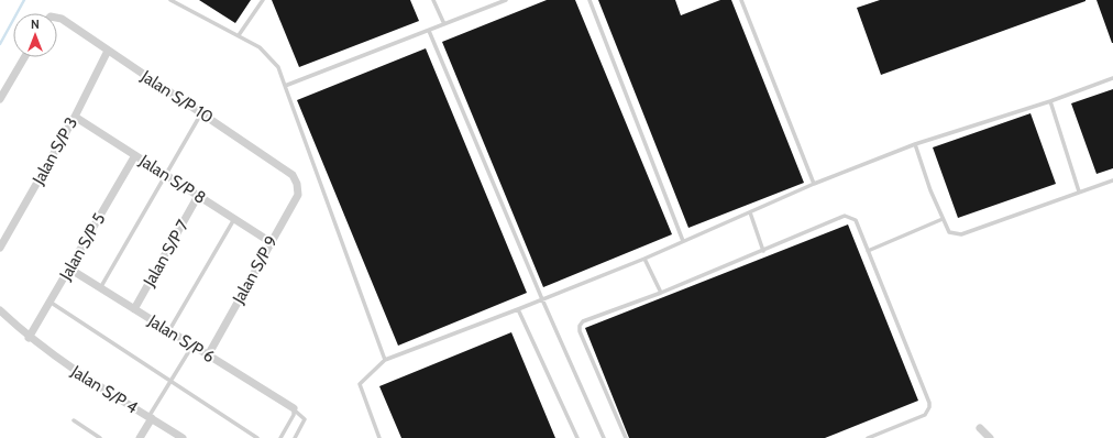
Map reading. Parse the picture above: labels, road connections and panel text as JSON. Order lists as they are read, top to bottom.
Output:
{
  "streets": {
    "street": [
      "Jalan S/P 10",
      "Jalan S/P 3",
      "Jalan S/P 8",
      "Jalan S/P 5",
      "Jalan S/P 7",
      "Jalan S/P 9",
      "Jalan S/P 6",
      "Jalan S/P 4"
    ]
  },
  "crossings": [
    ["Jalan S/P 10", "Jalan S/P 3"],
    ["Jalan S/P 10", "Jalan S/P 9"],
    ["Jalan S/P 3", "Jalan S/P 8"],
    ["Jalan S/P 8", "Jalan S/P 5"],
    ["Jalan S/P 8", "Jalan S/P 7"],
    ["Jalan S/P 8", "Jalan S/P 9"],
    ["Jalan S/P 5", "Jalan S/P 6"],
    ["Jalan S/P 5", "Jalan S/P 4"],
    ["Jalan S/P 7", "Jalan S/P 6"],
    ["Jalan S/P 9", "Jalan S/P 6"]
  ],
  "north": "top"
}
